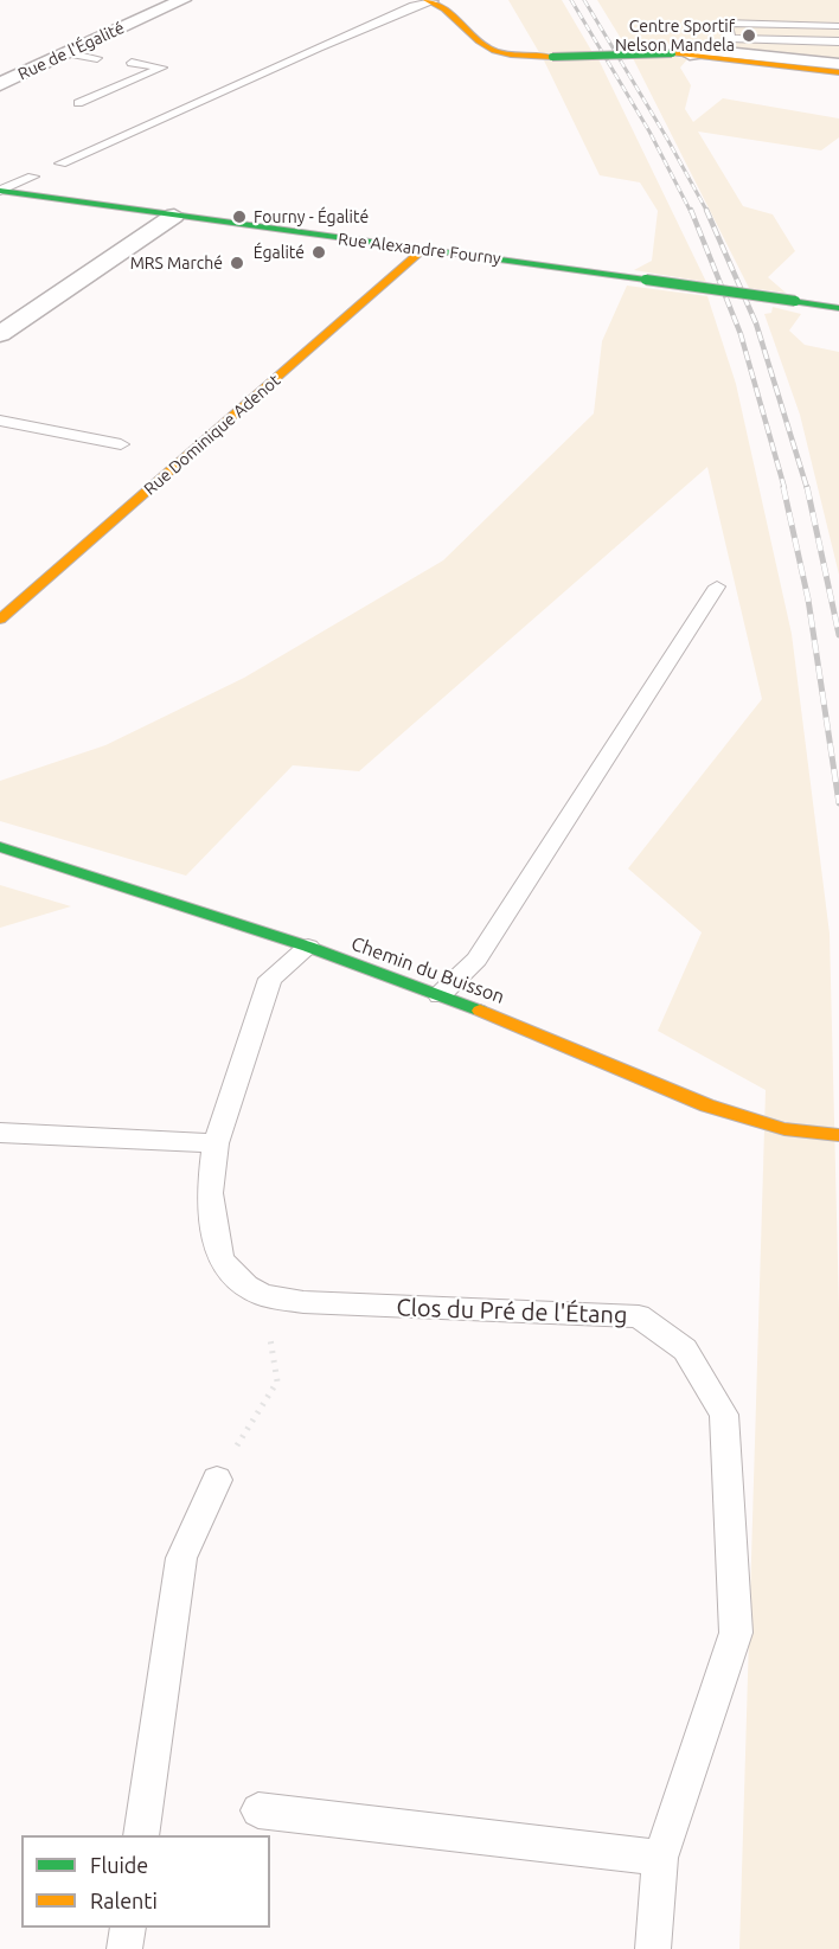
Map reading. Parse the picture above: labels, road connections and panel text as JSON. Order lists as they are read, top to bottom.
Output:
{
  "streets": {
    "street": [
      "Rue de l'Égalité",
      "Rue Alexandre Fourny",
      "Rue Dominique Adenot",
      "Chemin du Buisson"
    ],
    "lane": ["Clos du Pré de l'Étang"]
  },
  "crossings": [
    ["Rue Alexandre Fourny", "Rue Dominique Adenot"],
    ["Chemin du Buisson", "Clos du Pré de l'Étang"]
  ],
  "places": [
    "Centre Sportif Nelson Mandela",
    "Fourny - Égalité",
    "Égalité",
    "MRS Marché"
  ],
  "legend": ["Fluide", "Ralenti"]
}
